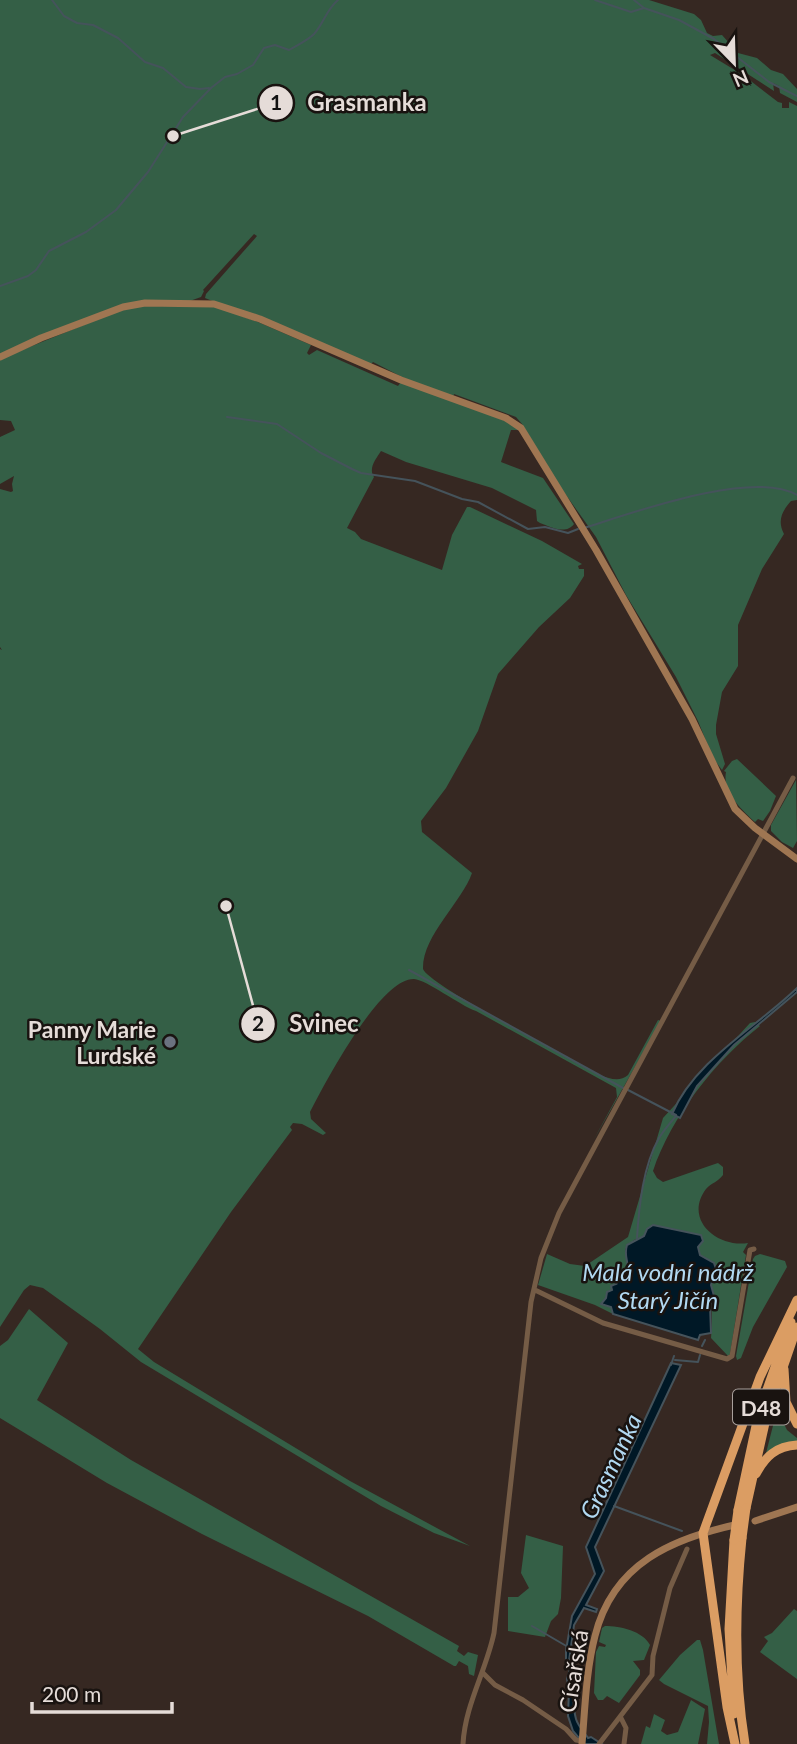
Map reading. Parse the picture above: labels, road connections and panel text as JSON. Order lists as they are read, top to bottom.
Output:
{
  "streets": {
    "highway": ["D48"],
    "street": ["Císařská"]
  },
  "water": ["Malá vodní nádrž Starý Jičín", "Grasmanka"],
  "places": ["Grasmanka", "Svinec", "Panny Marie Lurdské"],
  "scale_bar": "200 m",
  "north": "bottom right"
}
